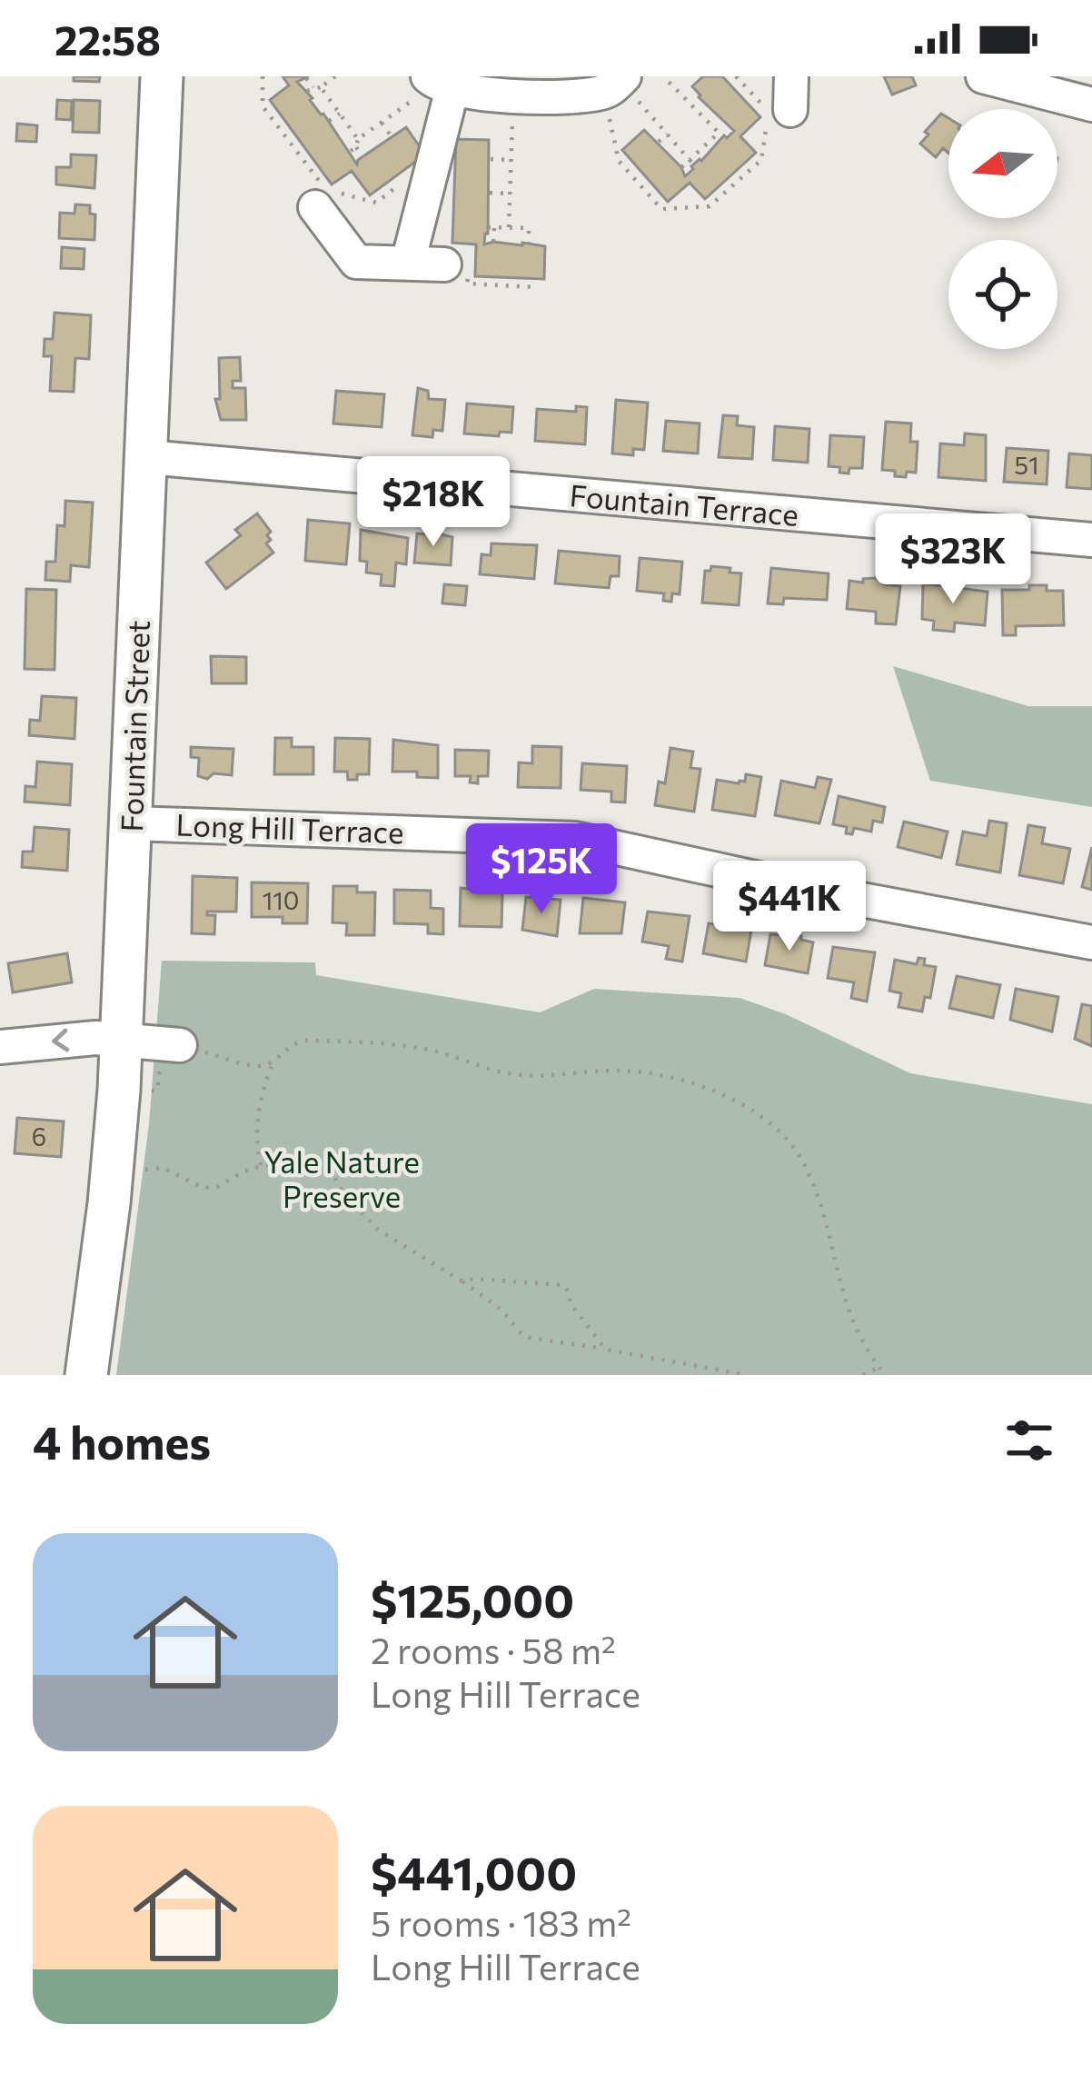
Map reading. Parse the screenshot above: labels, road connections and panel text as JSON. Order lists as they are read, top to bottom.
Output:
{
  "streets": {
    "main road": ["Fountain Street"],
    "street": ["Fountain Terrace", "Long Hill Terrace"]
  },
  "crossings": [
    ["Fountain Terrace", "Fountain Street"],
    ["Fountain Street", "Long Hill Terrace"]
  ],
  "parks": ["Yale Nature Preserve"],
  "house_numbers": ["51", "110", "6"],
  "north": "left",
  "page": {
    "status": "22:58",
    "price": [
      "$218K",
      "$323K",
      "$125K",
      "$441K"
    ],
    "heading": "4 homes",
    "list": [
      {
        "name": "$125,000",
        "note": "2 rooms · 58 m² · Long Hill Terrace"
      },
      {
        "name": "$441,000",
        "note": "5 rooms · 183 m² · Long Hill Terrace"
      }
    ]
  }
}
